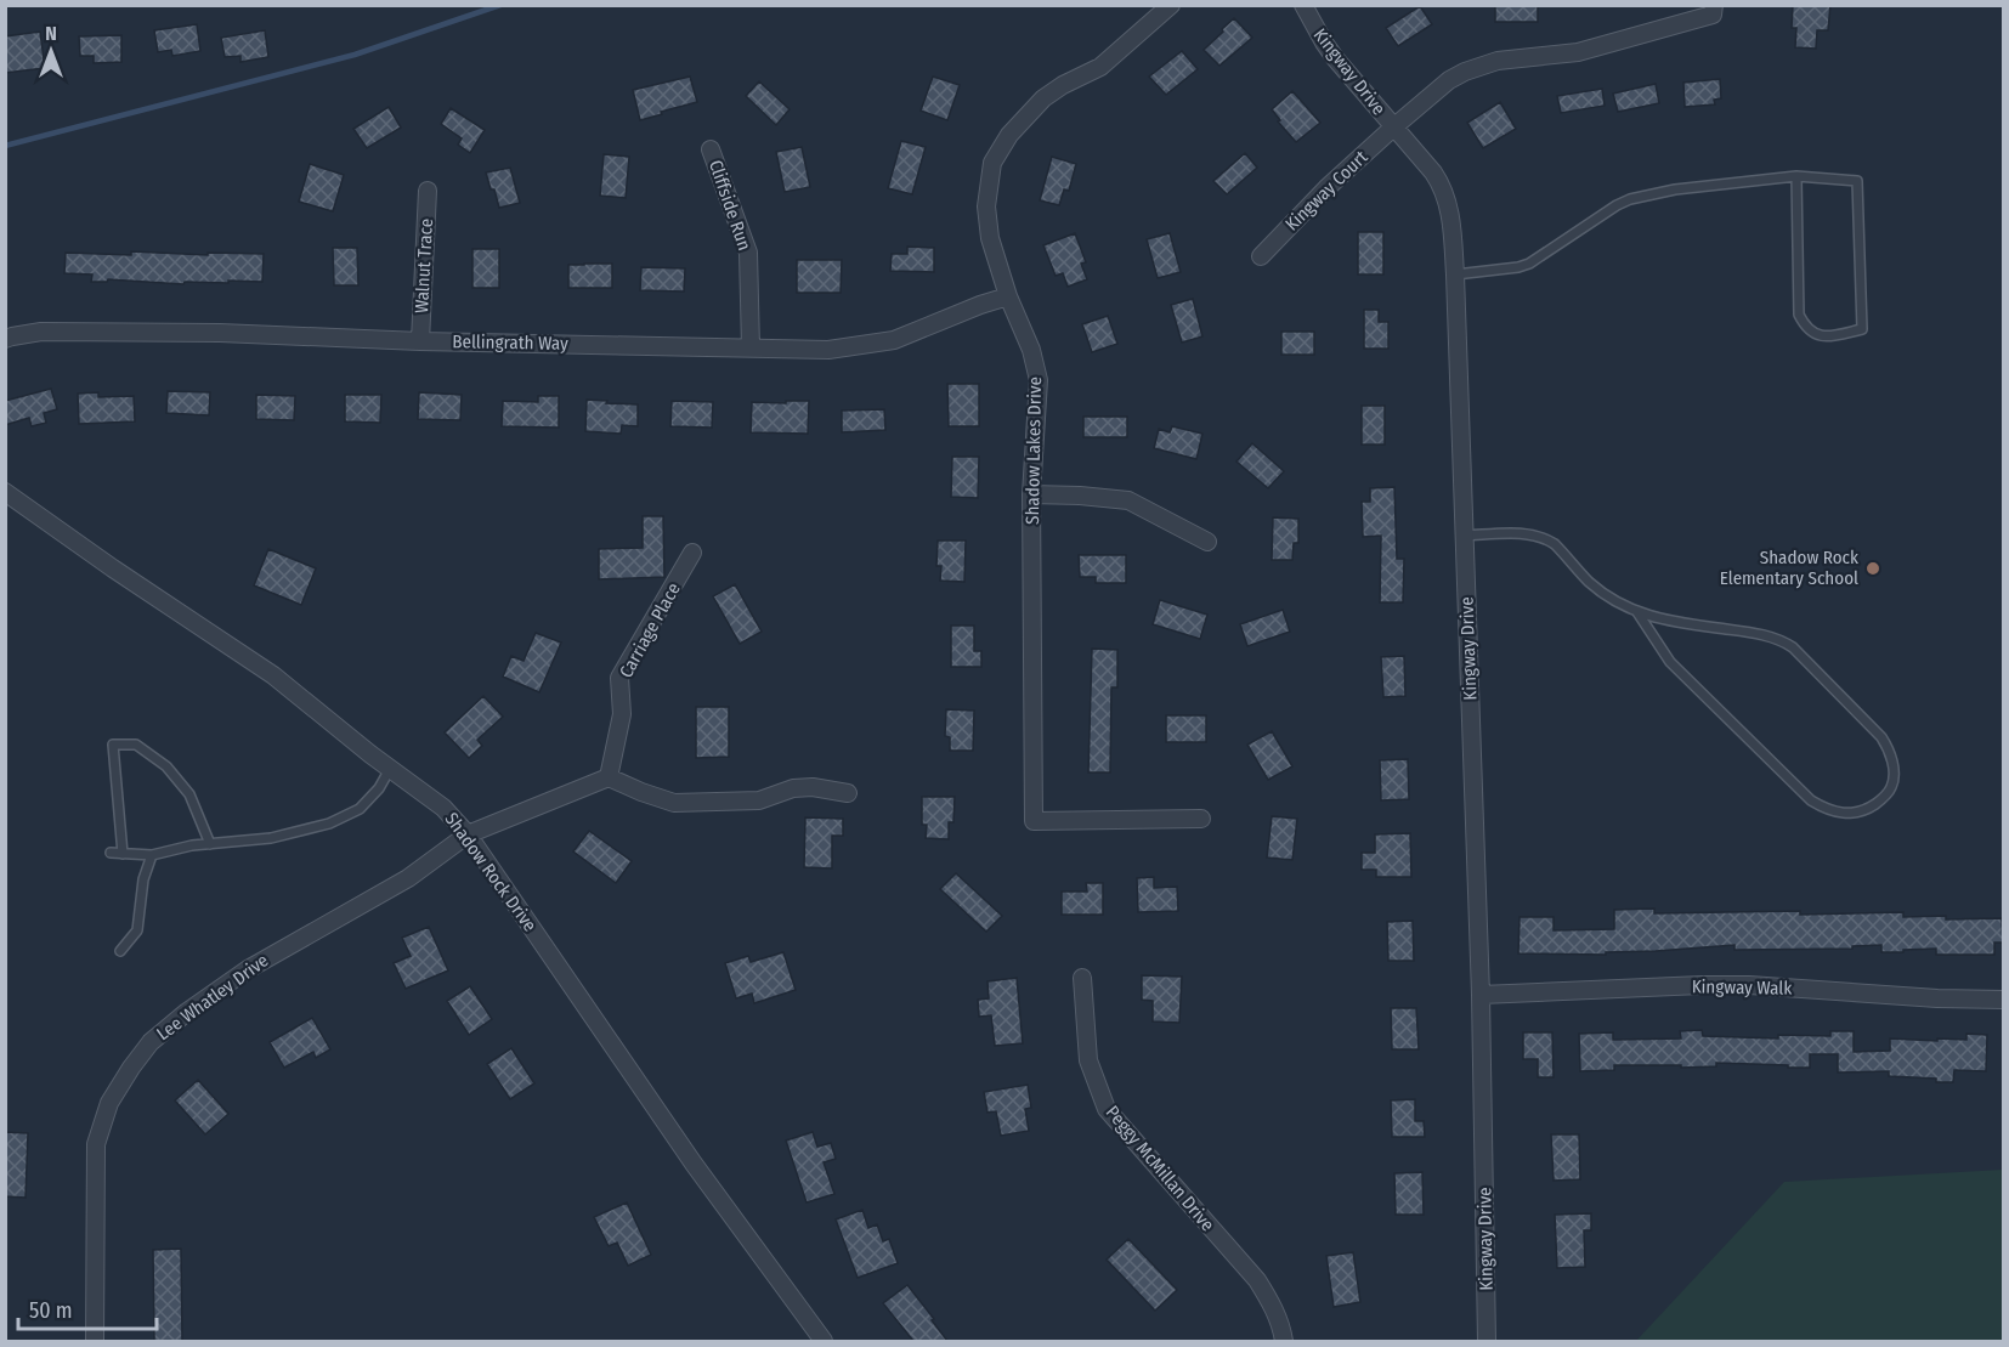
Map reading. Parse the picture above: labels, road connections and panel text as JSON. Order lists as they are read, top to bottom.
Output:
{
  "streets": {
    "street": [
      "Kingway Drive",
      "Kingway Court",
      "Cliffside Run",
      "Walnut Trace",
      "Bellingrath Way",
      "Shadow Lakes Drive",
      "Carriage Place",
      "Shadow Rock Drive",
      "Kingway Walk",
      "Lee Whatley Drive",
      "Peggy McMillan Drive"
    ]
  },
  "crossings": [
    ["Kingway Drive", "Kingway Court"],
    ["Kingway Drive", "Kingway Walk"],
    ["Cliffside Run", "Bellingrath Way"],
    ["Walnut Trace", "Bellingrath Way"],
    ["Bellingrath Way", "Shadow Lakes Drive"],
    ["Shadow Rock Drive", "Lee Whatley Drive"]
  ],
  "places": ["Shadow Rock Elementary School"],
  "scale_bar": "50 m",
  "north": "top"
}
